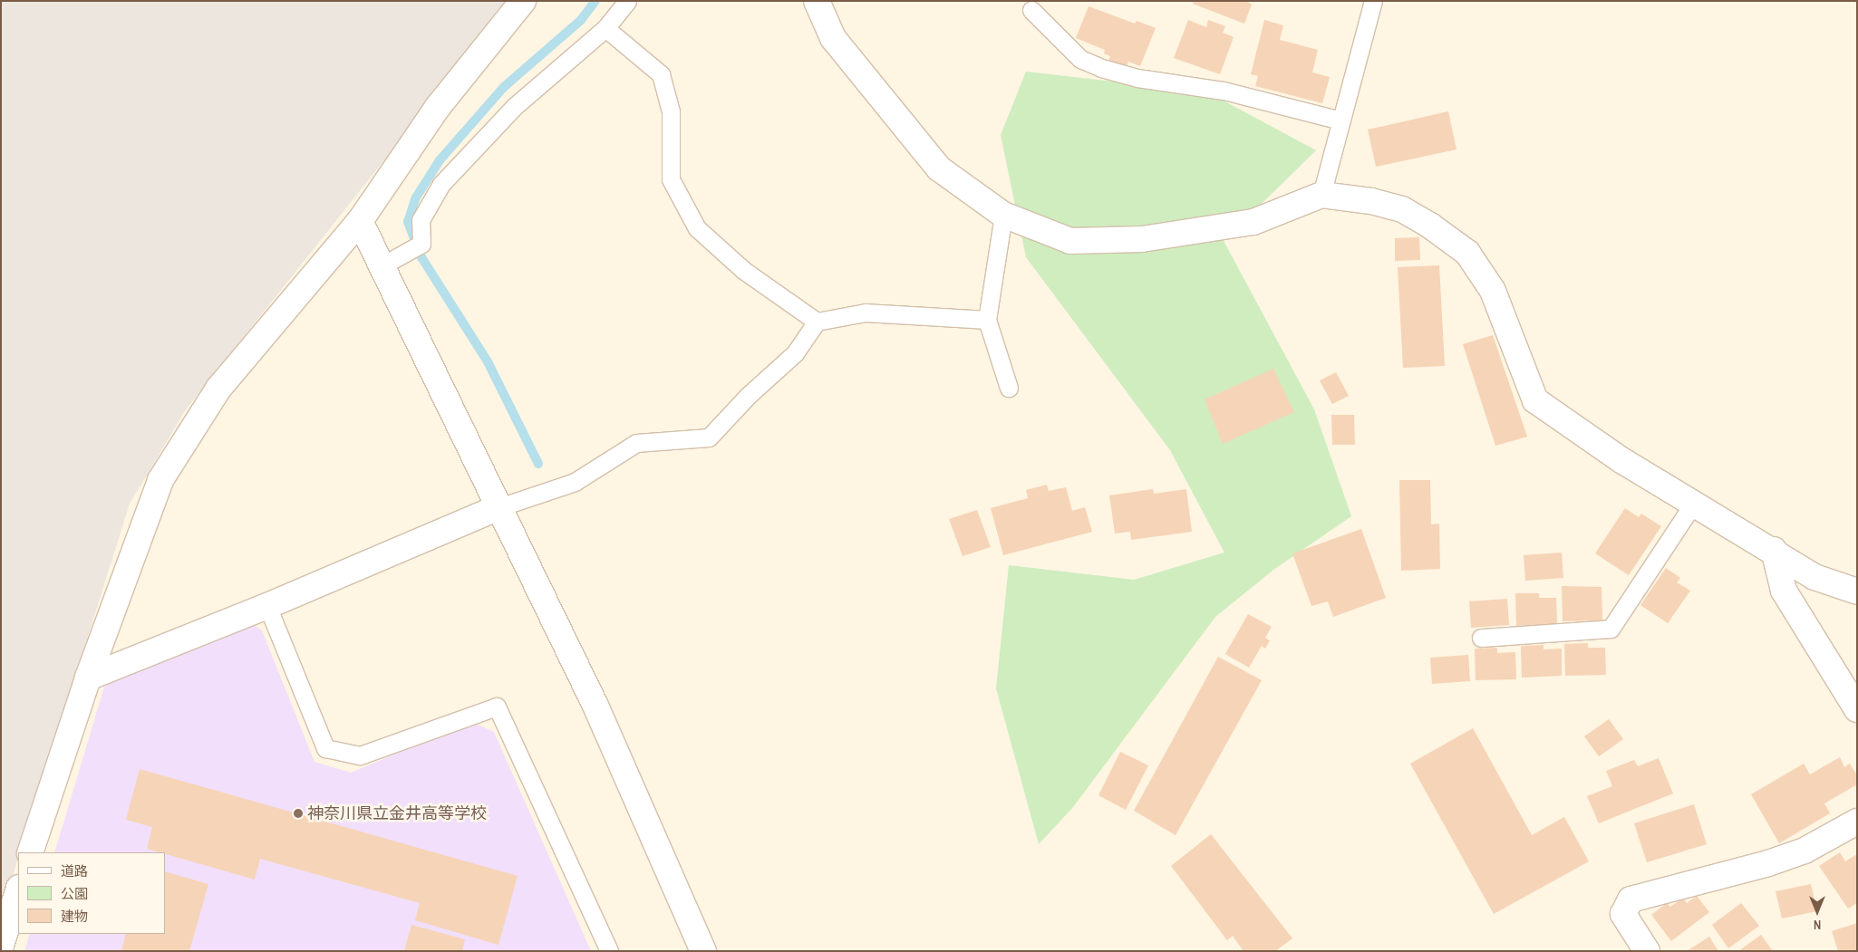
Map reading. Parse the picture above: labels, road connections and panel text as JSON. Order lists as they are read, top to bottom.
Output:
{
  "places": ["神奈川県立金井高等学校"],
  "legend": ["道路", "公園", "建物"],
  "north": "bottom"
}
